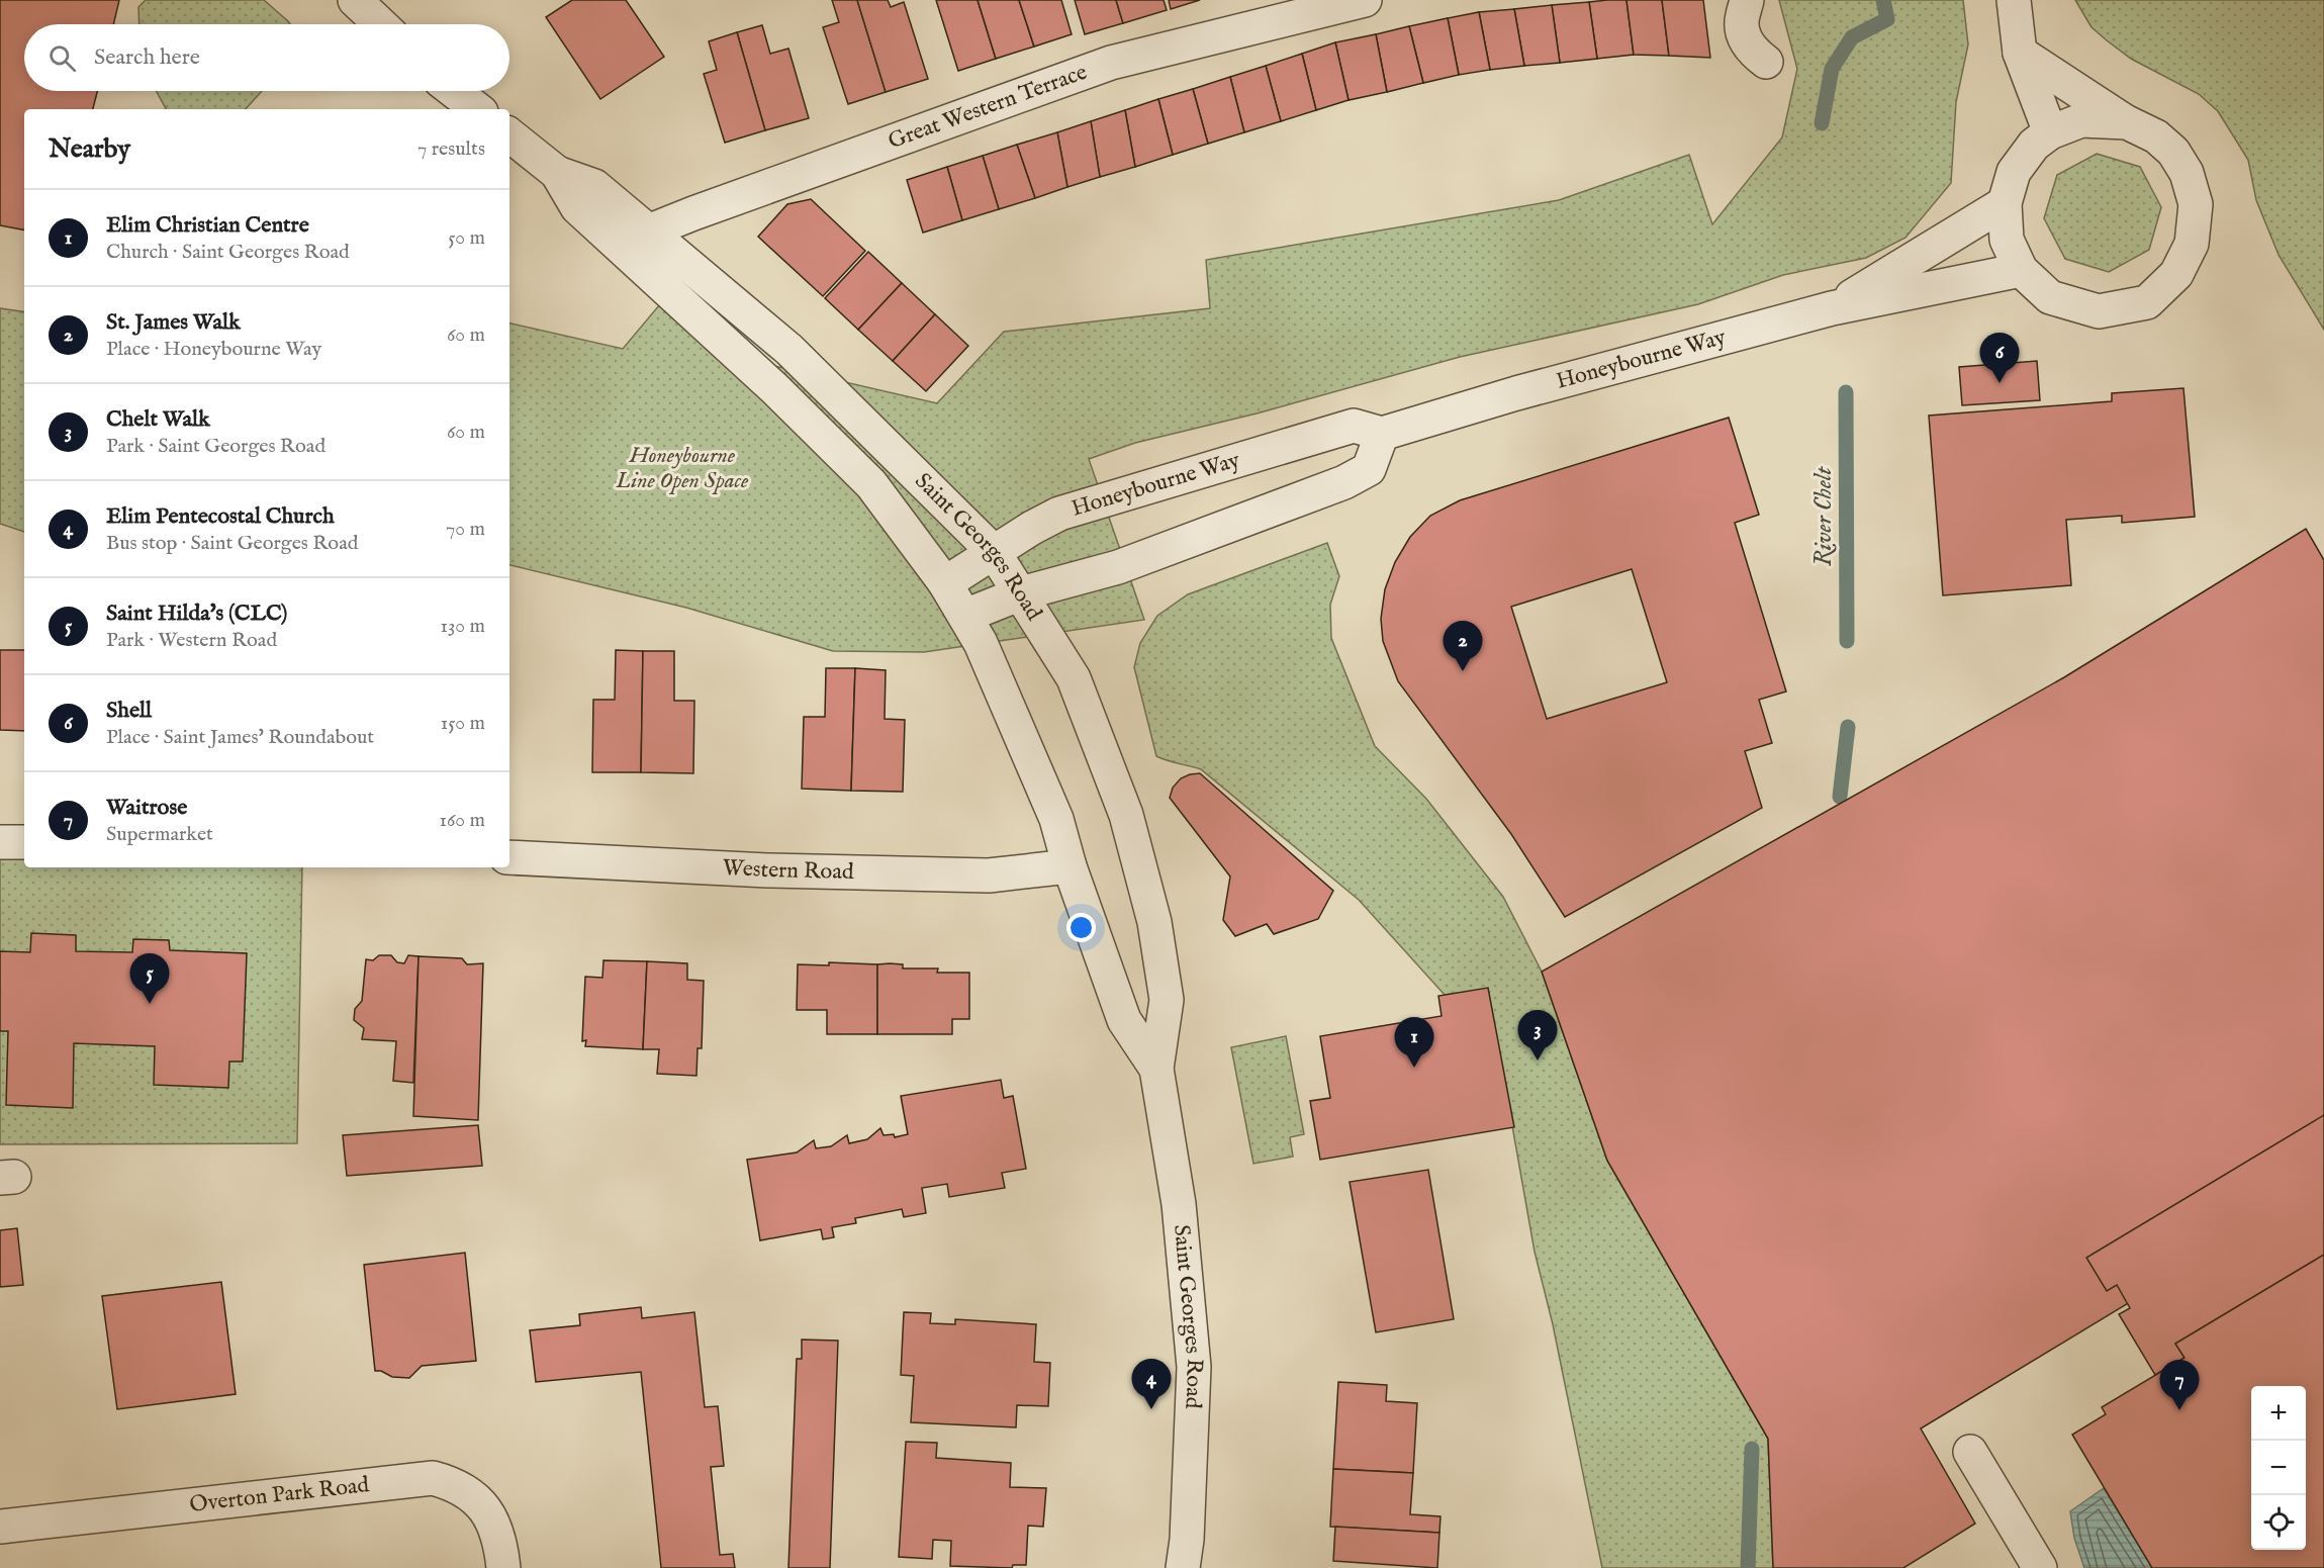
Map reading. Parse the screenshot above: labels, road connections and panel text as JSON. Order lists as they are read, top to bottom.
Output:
{
  "streets": {
    "street": [
      "Great Western Terrace",
      "Honeybourne Way",
      "Saint Georges Road",
      "Western Road",
      "Overton Park Road"
    ]
  },
  "crossings": [
    ["Great Western Terrace", "Saint Georges Road"],
    ["Honeybourne Way", "Saint Georges Road"],
    ["Saint Georges Road", "Western Road"]
  ],
  "water": ["River Chelt"],
  "parks": ["Honeybourne Line Open Space"],
  "page": {
    "search": "Search here",
    "heading": ["Nearby", "7 results"],
    "list": [
      {
        "mark": "1",
        "name": "Elim Christian Centre",
        "note": "Church · Saint Georges Road",
        "value": "50 m"
      },
      {
        "mark": "2",
        "name": "St. James Walk",
        "note": "Place · Honeybourne Way",
        "value": "60 m"
      },
      {
        "mark": "3",
        "name": "Chelt Walk",
        "note": "Park · Saint Georges Road",
        "value": "60 m"
      },
      {
        "mark": "4",
        "name": "Elim Pentecostal Church",
        "note": "Bus stop · Saint Georges Road",
        "value": "70 m"
      },
      {
        "mark": "5",
        "name": "Saint Hilda's (CLC)",
        "note": "Park · Western Road",
        "value": "130 m"
      },
      {
        "mark": "6",
        "name": "Shell",
        "note": "Place · Saint James' Roundabout",
        "value": "150 m"
      },
      {
        "mark": "7",
        "name": "Waitrose",
        "note": "Supermarket",
        "value": "160 m"
      }
    ],
    "pins": [
      "6",
      "2",
      "5",
      "3",
      "1",
      "4",
      "7"
    ],
    "map_buttons": ["+", "−"]
  }
}
